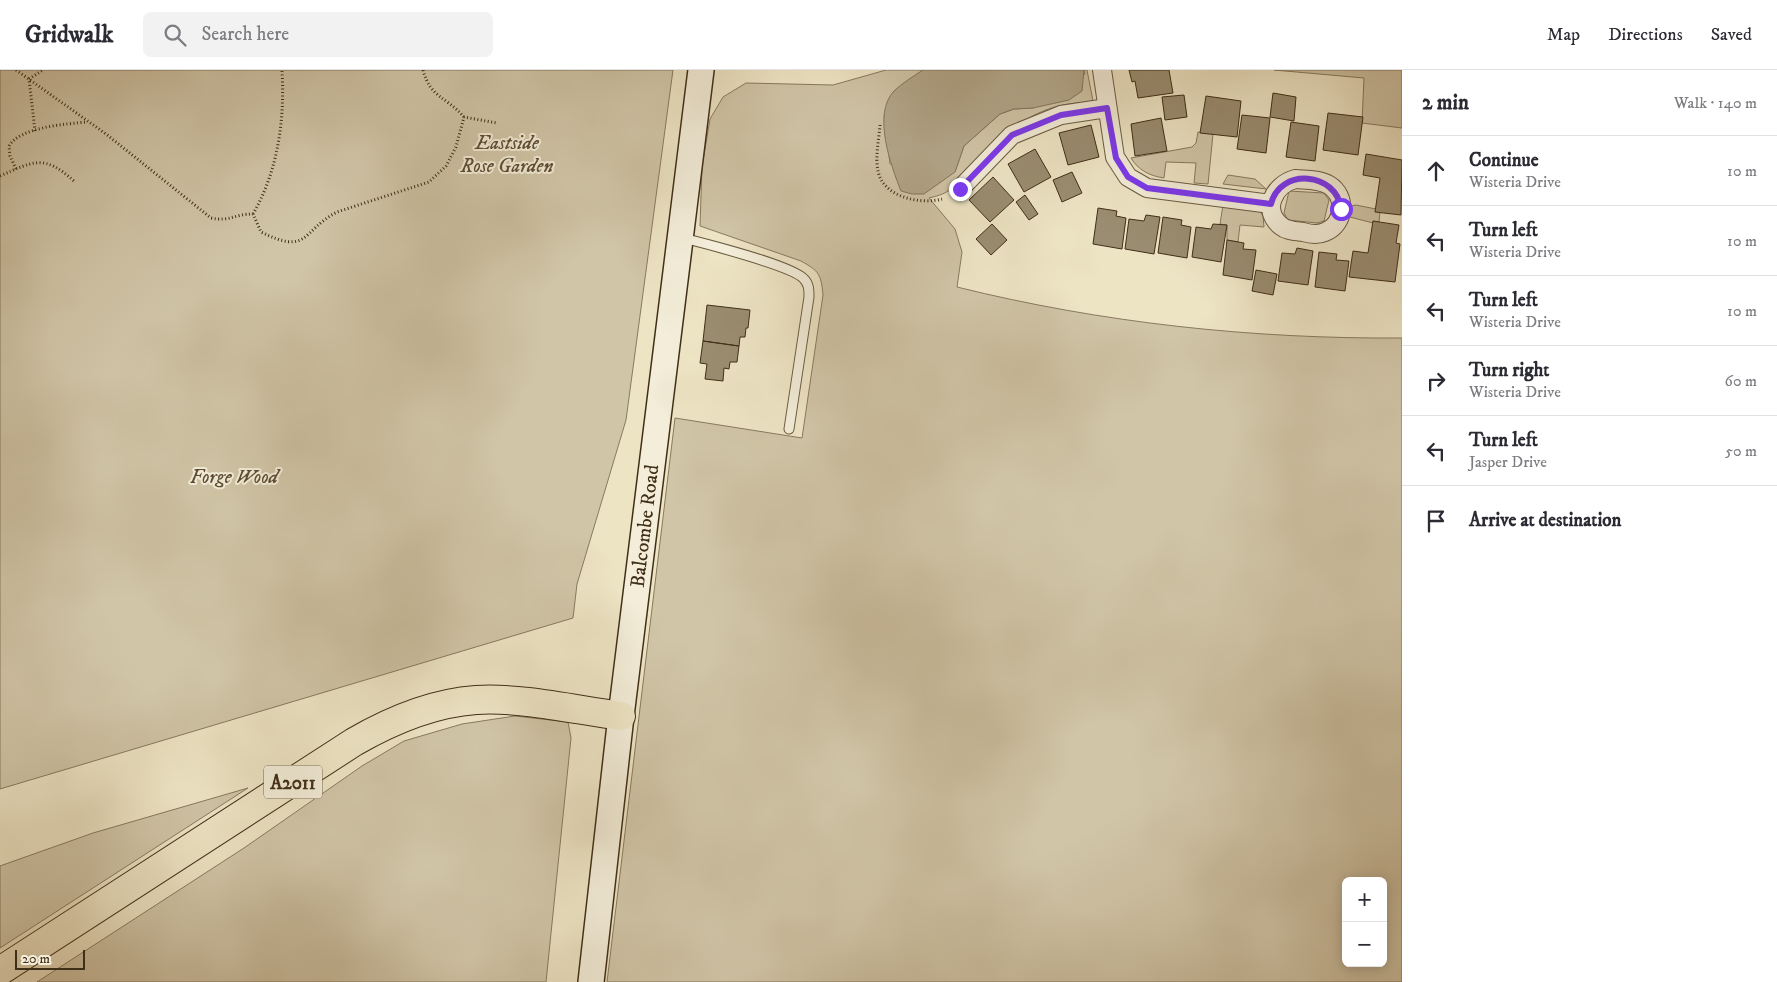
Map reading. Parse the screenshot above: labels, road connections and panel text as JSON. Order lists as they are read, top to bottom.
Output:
{
  "streets": {
    "main road": ["Balcombe Road", "A2011"]
  },
  "crossings": [
    ["Balcombe Road", "A2011"]
  ],
  "parks": ["Eastside Rose Garden", "Forge Wood"],
  "scale_bar": "20 m",
  "page": {
    "header": "Gridwalk",
    "search": "Search here",
    "nav": ["Map", "Directions", "Saved"],
    "heading": ["2 min", "Walk · 140 m"],
    "list": [
      ["Continue", "Wisteria Drive", "10 m"],
      ["Turn left", "Wisteria Drive", "10 m"],
      ["Turn left", "Wisteria Drive", "10 m"],
      ["Turn right", "Wisteria Drive", "60 m"],
      ["Turn left", "Jasper Drive", "50 m"],
      "Arrive at destination"
    ],
    "map_buttons": ["+", "−"],
    "scale": "20 m"
  }
}
